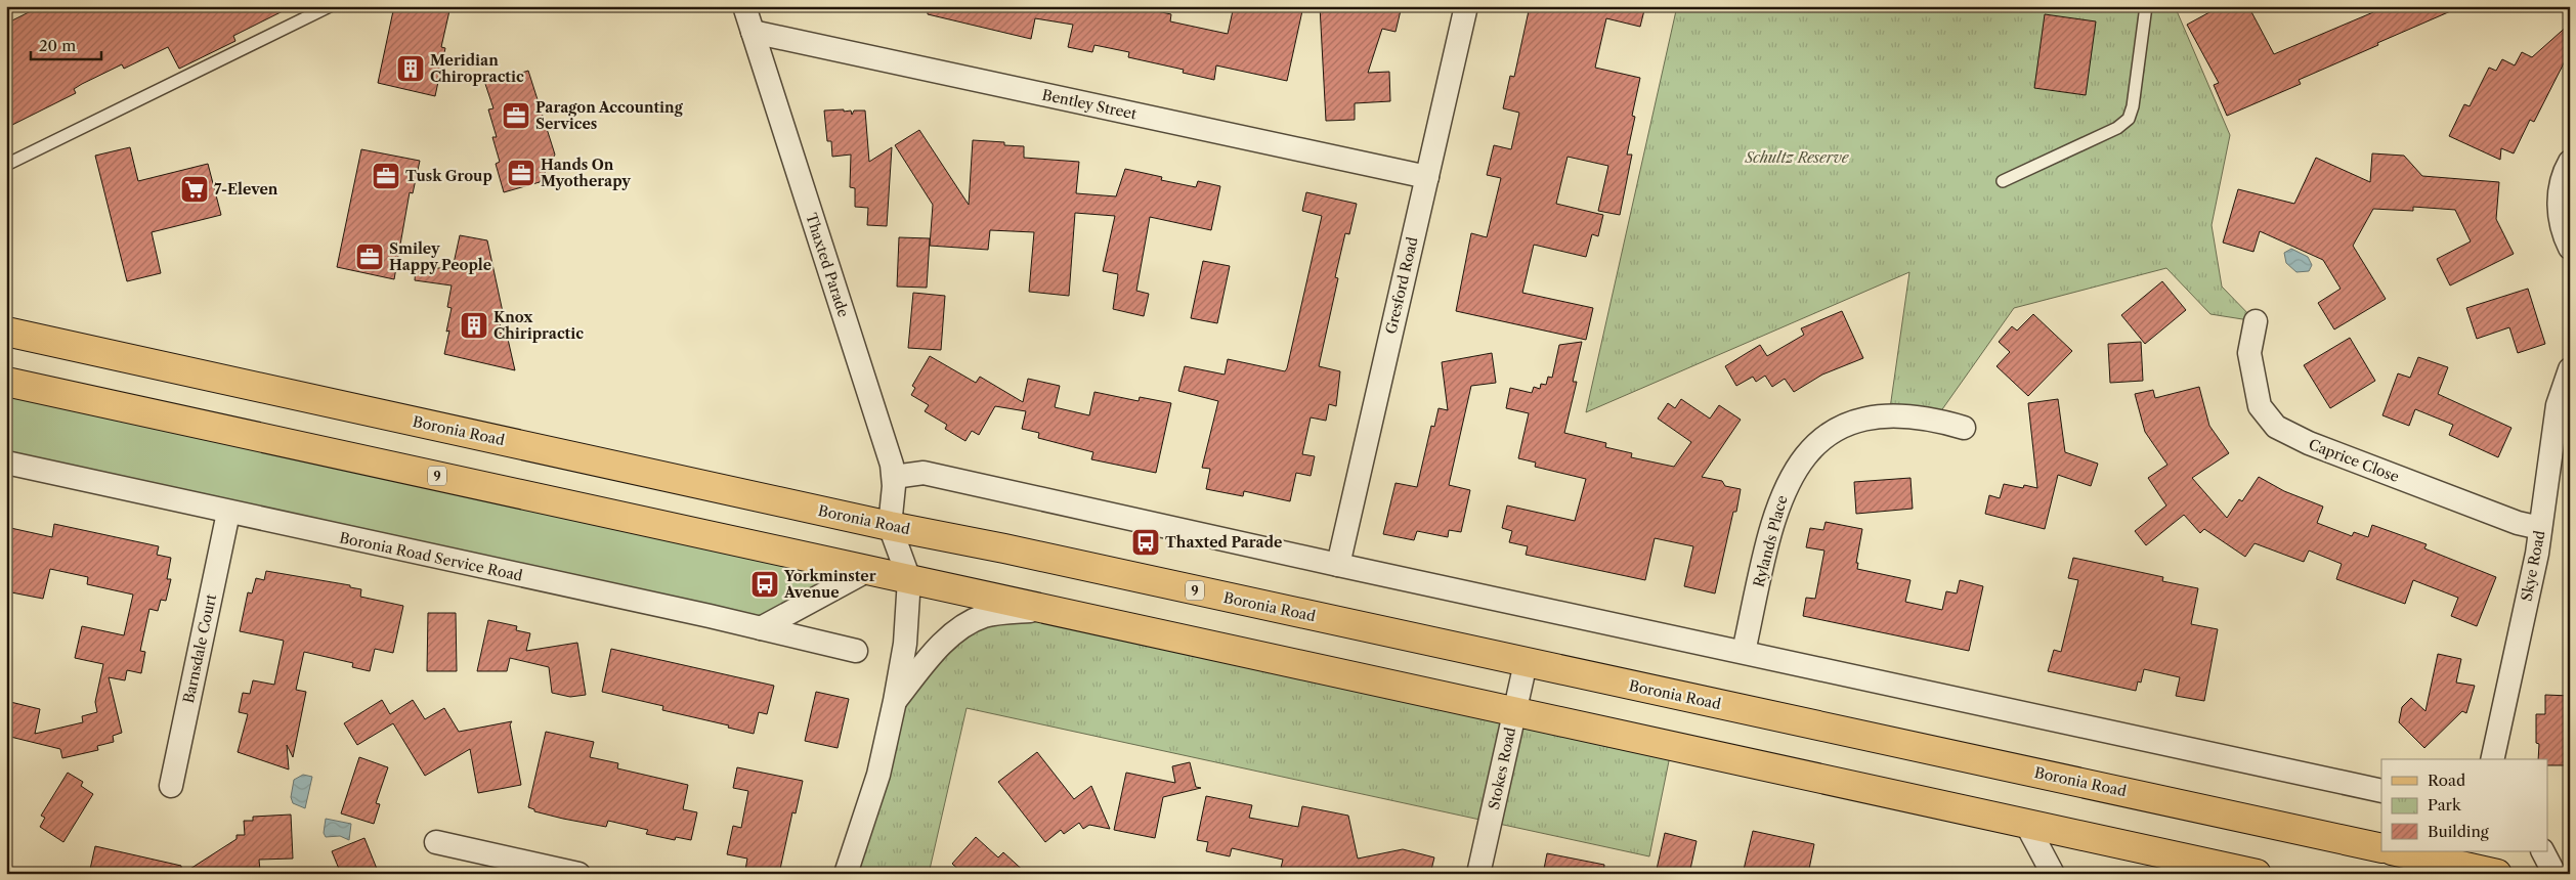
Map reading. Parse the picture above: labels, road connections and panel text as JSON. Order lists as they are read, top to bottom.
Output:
{
  "streets": {
    "main road": ["Boronia Road", "9"],
    "street": [
      "Bentley Street",
      "Thaxted Parade",
      "Gresford Road",
      "Caprice Close",
      "Rylands Place",
      "Boronia Road Service Road",
      "Skye Road",
      "Barnsdale Court",
      "Stokes Road"
    ]
  },
  "crossings": [
    ["Bentley Street", "Thaxted Parade"],
    ["Bentley Street", "Gresford Road"],
    ["Thaxted Parade", "Boronia Road"],
    ["Boronia Road", "Stokes Road"],
    ["Caprice Close", "Skye Road"],
    ["9", "Stokes Road"],
    ["Boronia Road Service Road", "Barnsdale Court"]
  ],
  "parks": ["Schultz Reserve"],
  "places": {
    "building": ["Meridian Chiropractic", "Knox Chiripractic"],
    "office": [
      "Paragon Accounting Services",
      "Hands On Myotherapy",
      "Tusk Group",
      "Smiley Happy People"
    ],
    "supermarket": ["7-Eleven"],
    "bus stop": ["Thaxted Parade", "Yorkminster Avenue"]
  },
  "legend": ["Road", "Park", "Building"],
  "scale_bar": "20 m"
}
